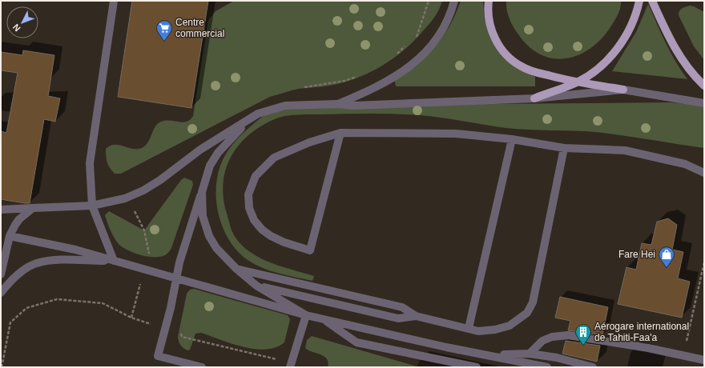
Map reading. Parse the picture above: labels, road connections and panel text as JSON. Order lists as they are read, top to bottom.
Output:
{
  "places": {
    "supermarket": ["Centre commercial"],
    "shop": ["Fare Hei"],
    "building": ["Aérogare international de Tahiti-Faa'a"]
  },
  "north": "bottom left"
}
